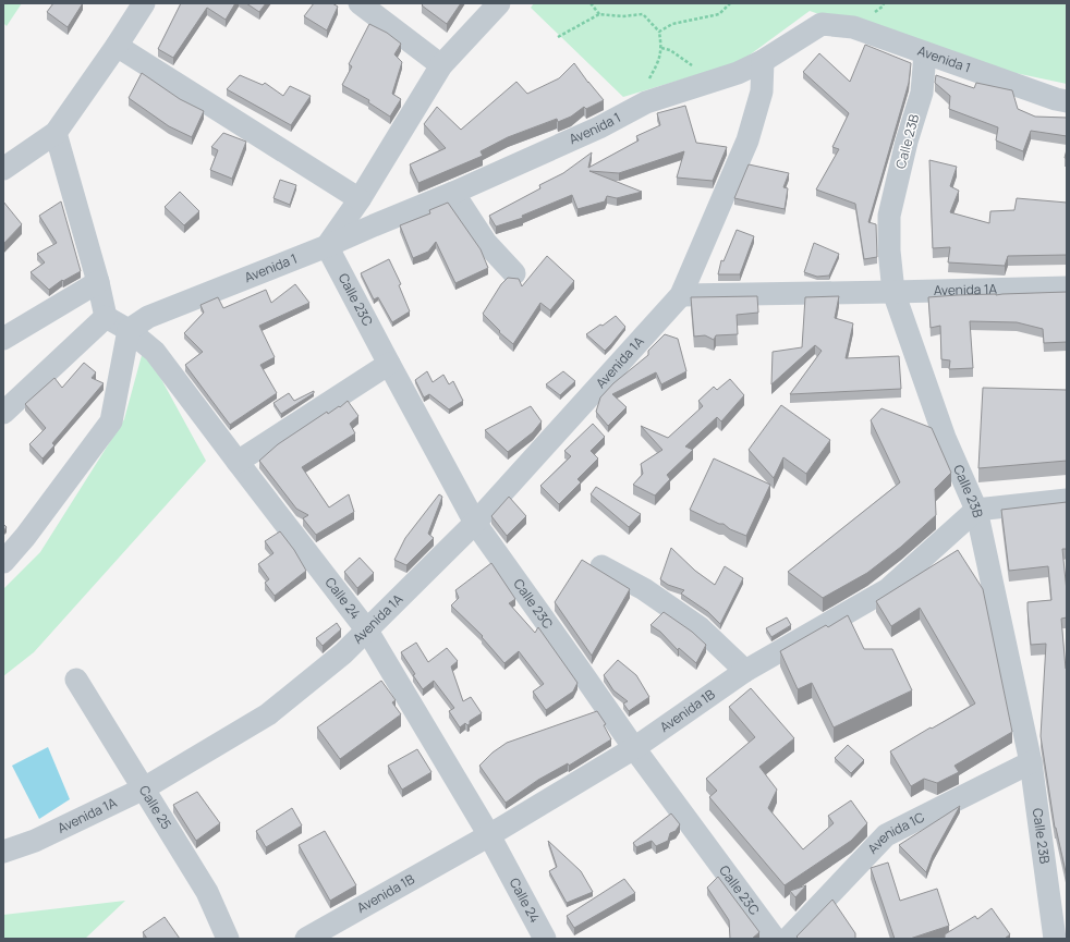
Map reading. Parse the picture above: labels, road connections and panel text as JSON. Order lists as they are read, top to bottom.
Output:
{
  "streets": {
    "street": [
      "Avenida 1",
      "Calle 23B",
      "Avenida 1A",
      "Calle 23C",
      "Calle 24",
      "Avenida 1B",
      "Calle 25",
      "Avenida 1C"
    ]
  },
  "crossings": [
    ["Avenida 1", "Calle 23B"],
    ["Avenida 1", "Avenida 1A"],
    ["Avenida 1", "Calle 23C"],
    ["Avenida 1", "Calle 24"],
    ["Calle 23B", "Avenida 1A"],
    ["Calle 23B", "Avenida 1B"],
    ["Calle 23B", "Avenida 1C"],
    ["Avenida 1A", "Calle 23C"],
    ["Avenida 1A", "Calle 24"],
    ["Avenida 1A", "Calle 25"],
    ["Calle 23C", "Avenida 1B"],
    ["Calle 24", "Avenida 1B"]
  ]
}
